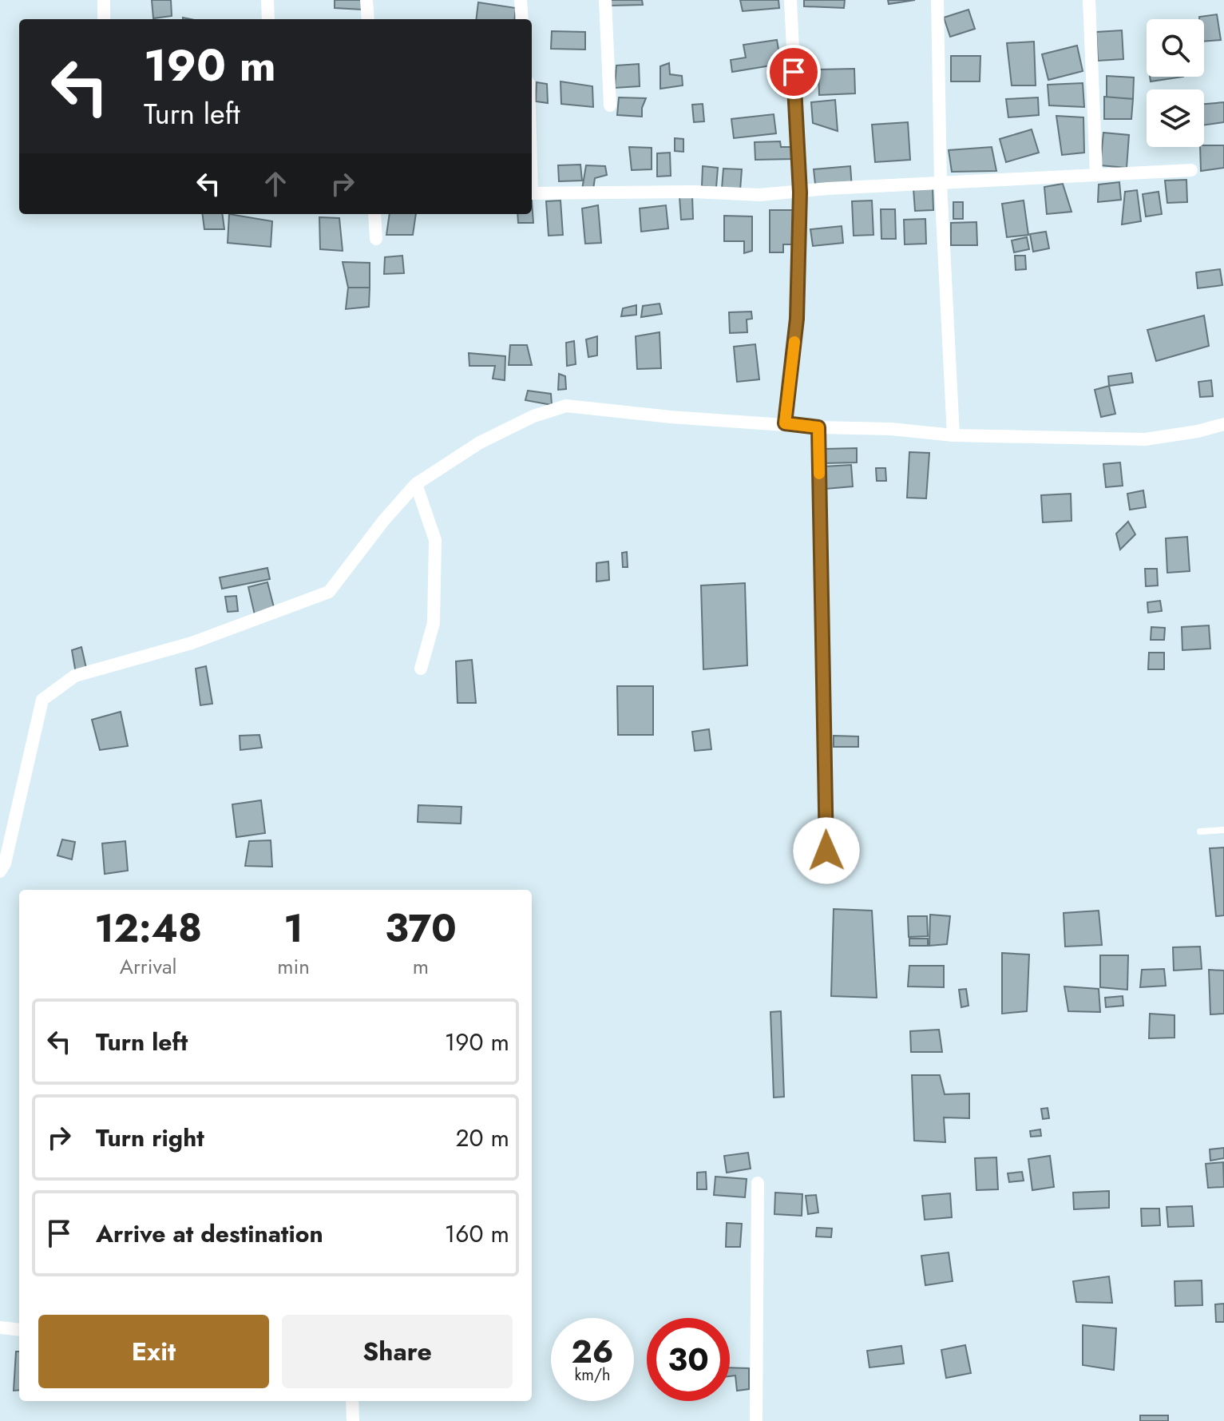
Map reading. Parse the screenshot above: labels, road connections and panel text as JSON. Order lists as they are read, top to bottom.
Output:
{
  "page": {
    "turn": ["190 m", "Turn left"],
    "eta": [
      "12:48",
      "Arrival",
      "1",
      "min",
      "370",
      "m"
    ],
    "list": [
      {
        "name": "Turn left",
        "value": "190 m"
      },
      {
        "name": "Turn right",
        "value": "20 m"
      },
      {
        "name": "Arrive at destination",
        "value": "160 m"
      }
    ],
    "buttons": ["Exit", "Share"],
    "speed": "26 km/h",
    "limit": "30"
  }
}
